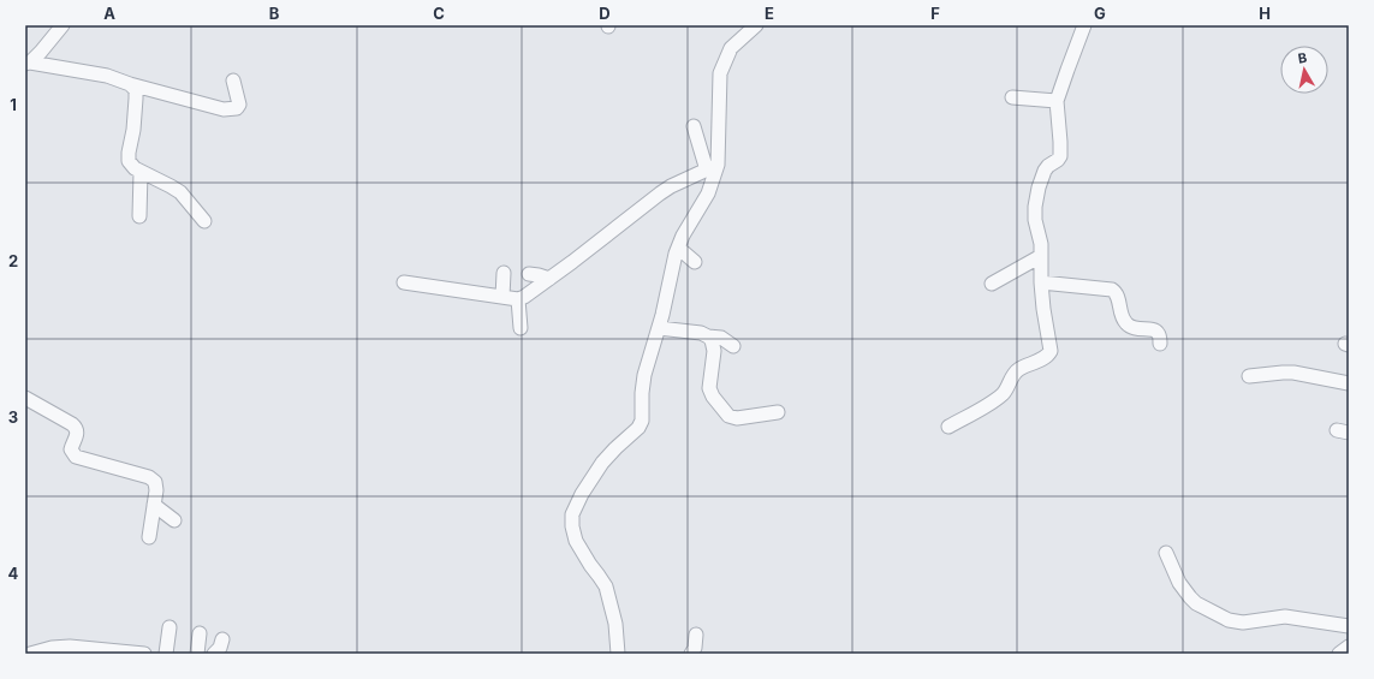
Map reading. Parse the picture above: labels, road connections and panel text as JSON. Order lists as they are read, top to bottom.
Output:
{
  "north": "top",
  "grid": {
    "columns": [
      "A",
      "B",
      "C",
      "D",
      "E",
      "F",
      "G",
      "H"
    ],
    "rows": [
      "1",
      "2",
      "3",
      "4"
    ]
  }
}
